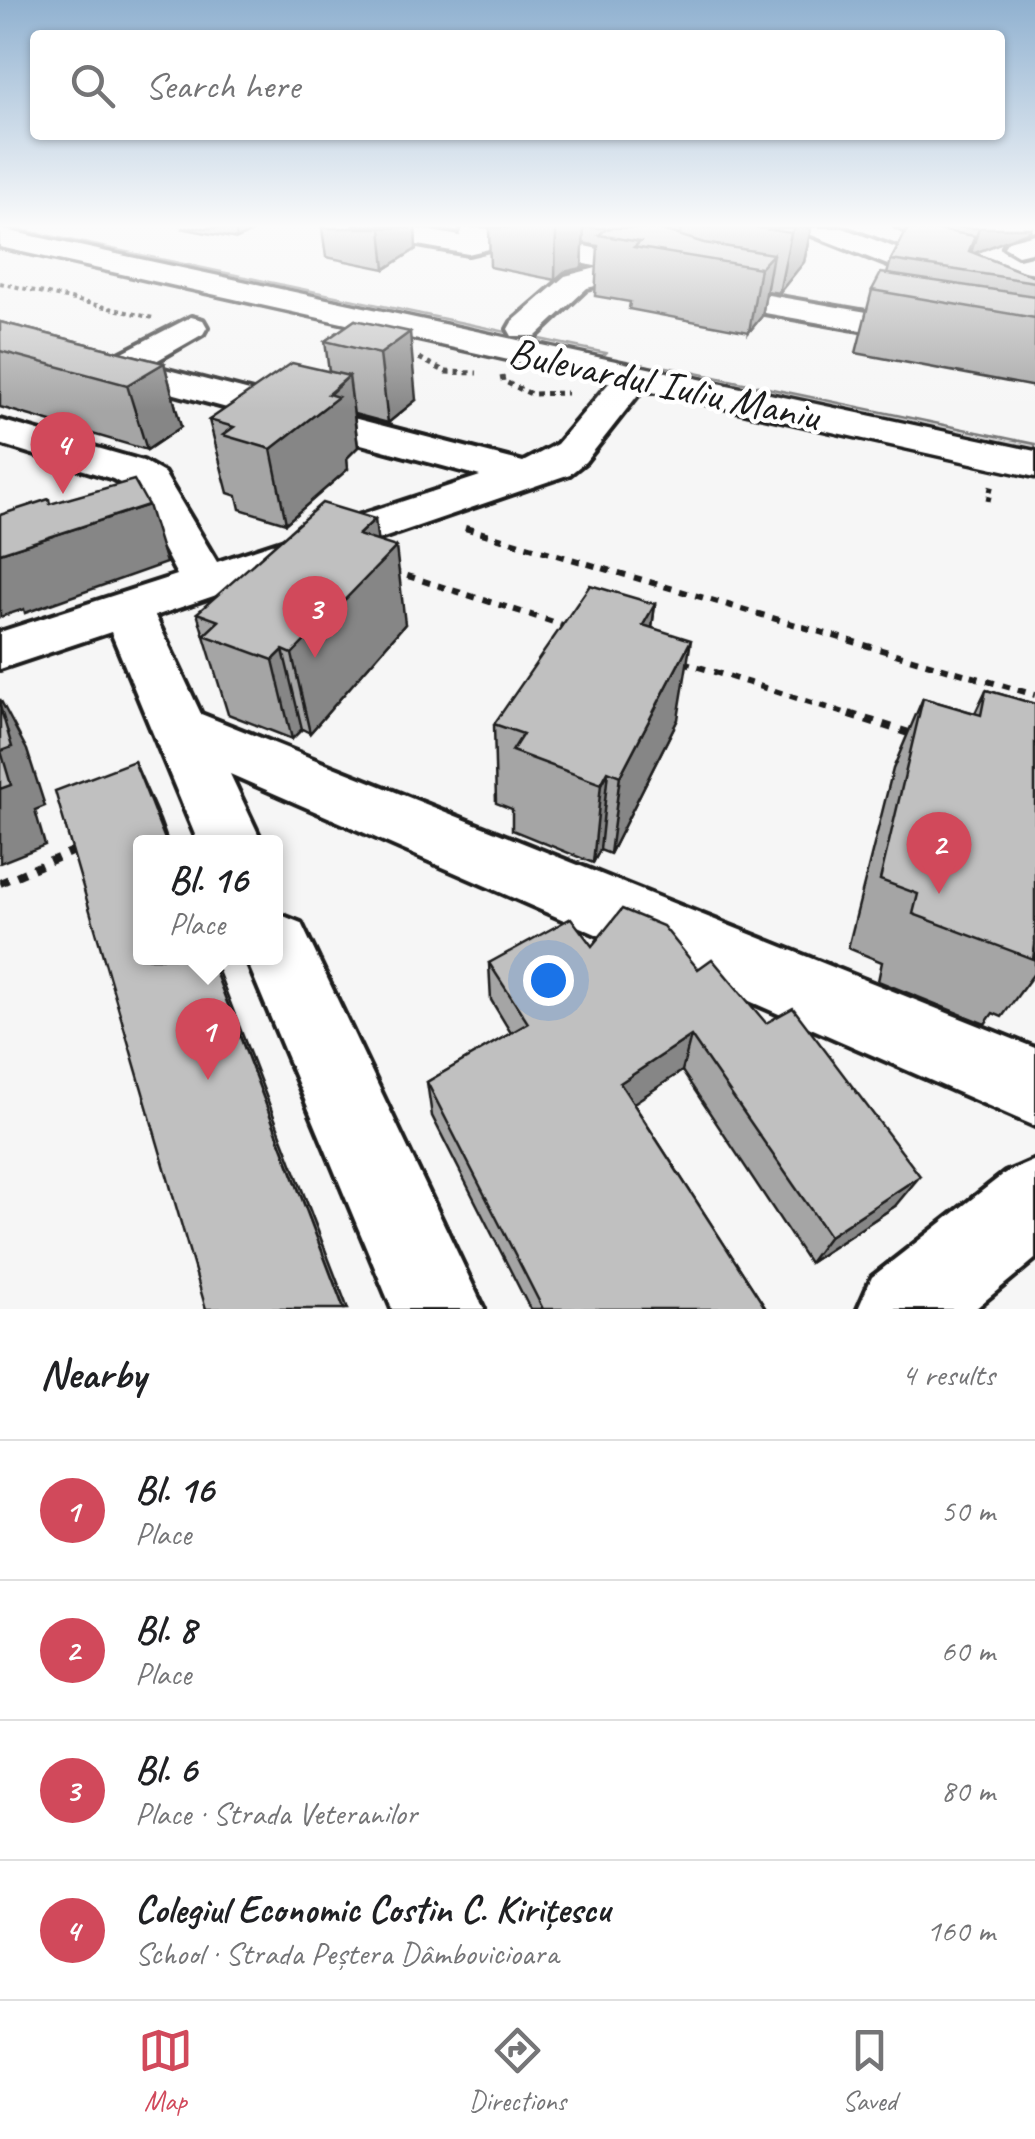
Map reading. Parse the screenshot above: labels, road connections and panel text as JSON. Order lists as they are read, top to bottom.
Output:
{
  "streets": {
    "main road": ["Bulevardul Iuliu Maniu"]
  },
  "page": {
    "search": "Search here",
    "pins": [
      "4",
      "3",
      "2",
      "1"
    ],
    "popup": ["Bl. 16", "Place"],
    "heading": ["Nearby", "4 results"],
    "list": [
      {
        "mark": "1",
        "name": "Bl. 16",
        "note": "Place",
        "value": "50 m"
      },
      {
        "mark": "2",
        "name": "Bl. 8",
        "note": "Place",
        "value": "60 m"
      },
      {
        "mark": "3",
        "name": "Bl. 6",
        "note": "Place · Strada Veteranilor",
        "value": "80 m"
      },
      {
        "mark": "4",
        "name": "Colegiul Economic Costin C. Kirițescu",
        "note": "School · Strada Peștera Dâmbovicioara",
        "value": "160 m"
      }
    ],
    "nav": ["Map", "Directions", "Saved"]
  }
}
